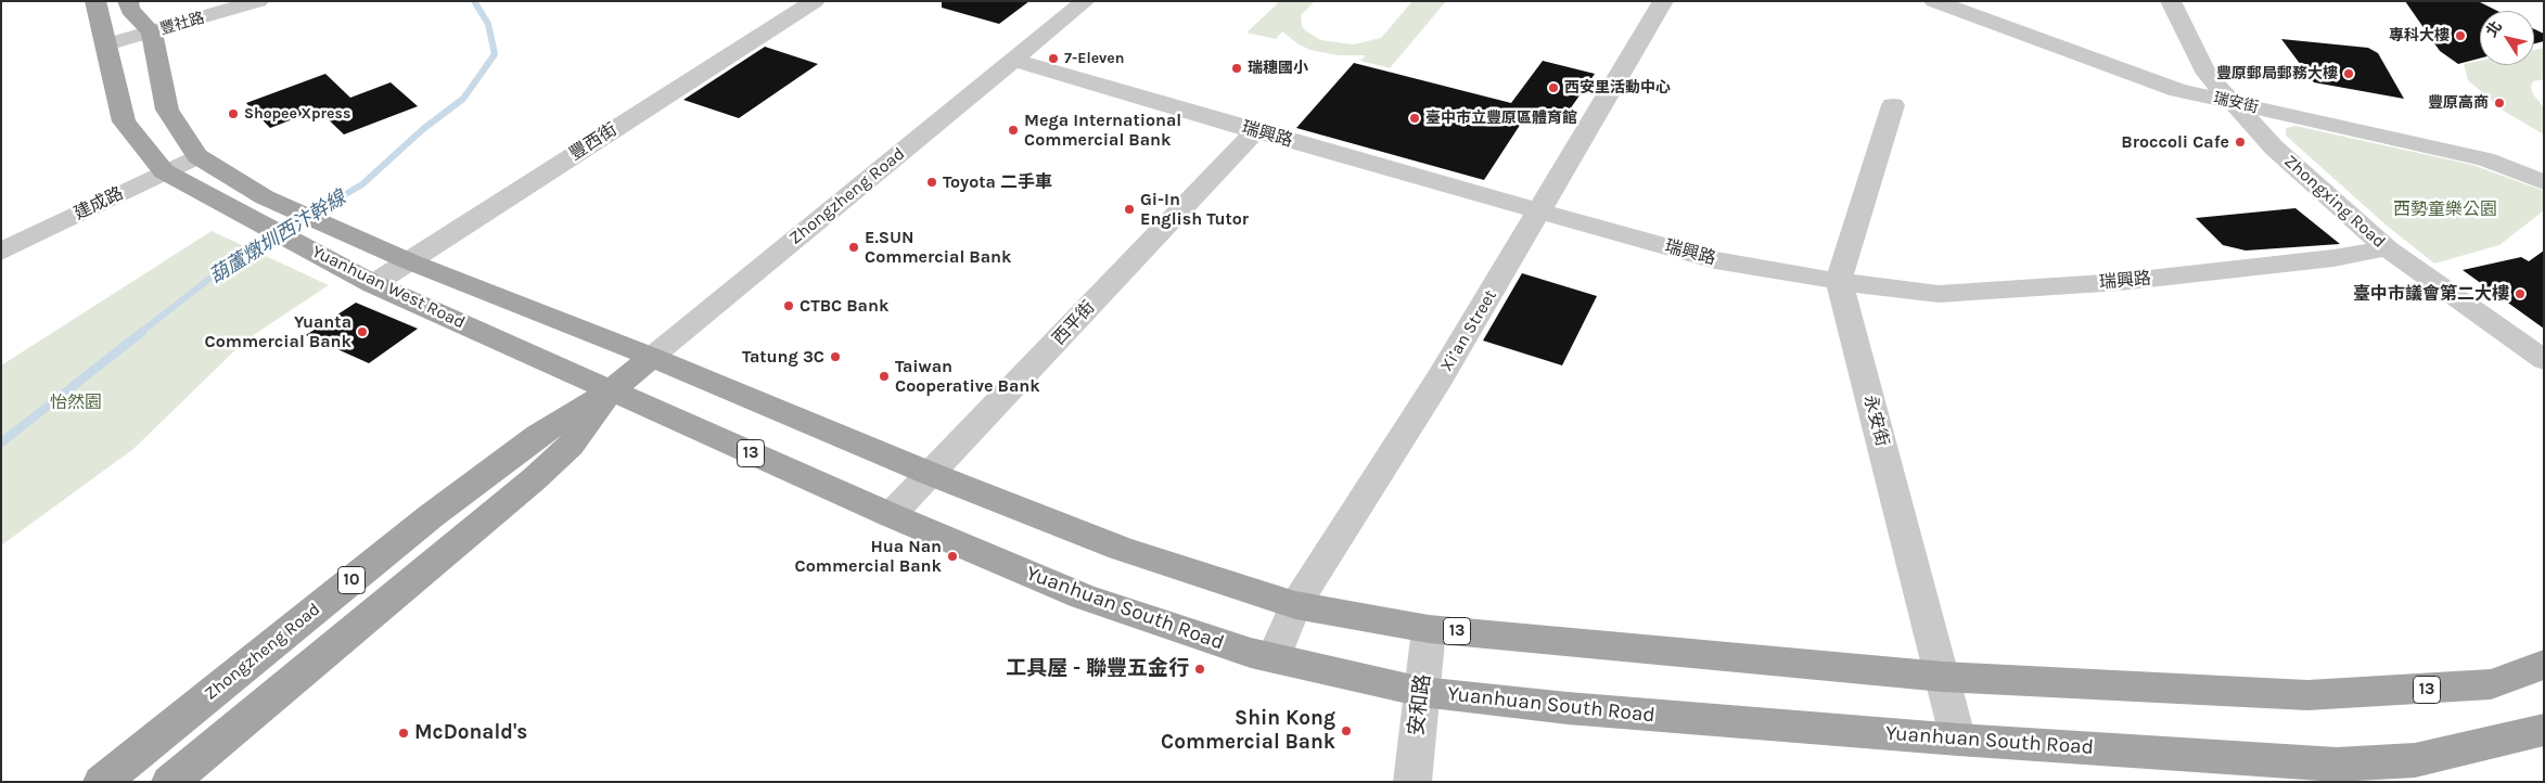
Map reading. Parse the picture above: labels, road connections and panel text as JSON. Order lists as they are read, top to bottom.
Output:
{
  "streets": {
    "main road": [
      "Zhongzheng Road",
      "Yuanhuan West Road",
      "13",
      "10",
      "Yuanhuan South Road"
    ],
    "street": [
      "豐社路",
      "瑞安街",
      "瑞興路",
      "豐西街",
      "Zhongxing Road",
      "建成路",
      "西平街",
      "Xi’an Street",
      "永安街",
      "安和路"
    ]
  },
  "crossings": [
    ["豐社路", "Yuanhuan West Road"],
    ["瑞安街", "Zhongxing Road"],
    ["瑞興路", "Zhongzheng Road"],
    ["瑞興路", "Zhongxing Road"],
    ["瑞興路", "西平街"],
    ["瑞興路", "Xi’an Street"],
    ["瑞興路", "永安街"],
    ["豐西街", "Yuanhuan West Road"],
    ["Zhongzheng Road", "Yuanhuan West Road"],
    ["Zhongzheng Road", "13"],
    ["Zhongzheng Road", "Yuanhuan South Road"],
    ["建成路", "Yuanhuan West Road"],
    ["Yuanhuan West Road", "13"],
    ["Yuanhuan West Road", "Yuanhuan South Road"],
    ["西平街", "13"],
    ["西平街", "Yuanhuan South Road"],
    ["Xi’an Street", "13"],
    ["Xi’an Street", "Yuanhuan South Road"],
    ["永安街", "13"],
    ["永安街", "Yuanhuan South Road"],
    ["13", "安和路"],
    ["Yuanhuan South Road", "安和路"]
  ],
  "water": ["葫蘆燉圳西汴幹線"],
  "parks": ["西勢童樂公園", "怡然園"],
  "places": [
    "專科大樓",
    "7-Eleven",
    "瑞穗國小",
    "豐原郵局郵務大樓",
    "西安里活動中心",
    "豐原高商",
    "Shopee Xpress",
    "臺中市立豐原區體育館",
    "Mega International Commercial Bank",
    "Broccoli Cafe",
    "Toyota 二手車",
    "Gi-In English Tutor",
    "E.SUN Commercial Bank",
    "臺中市議會第二大樓",
    "CTBC Bank",
    "Yuanta Commercial Bank",
    "Tatung 3C",
    "Taiwan Cooperative Bank",
    "Hua Nan Commercial Bank",
    "工具屋 - 聯豐五金行",
    "Shin Kong Commercial Bank",
    "McDonald's"
  ],
  "north": "top left"
}
